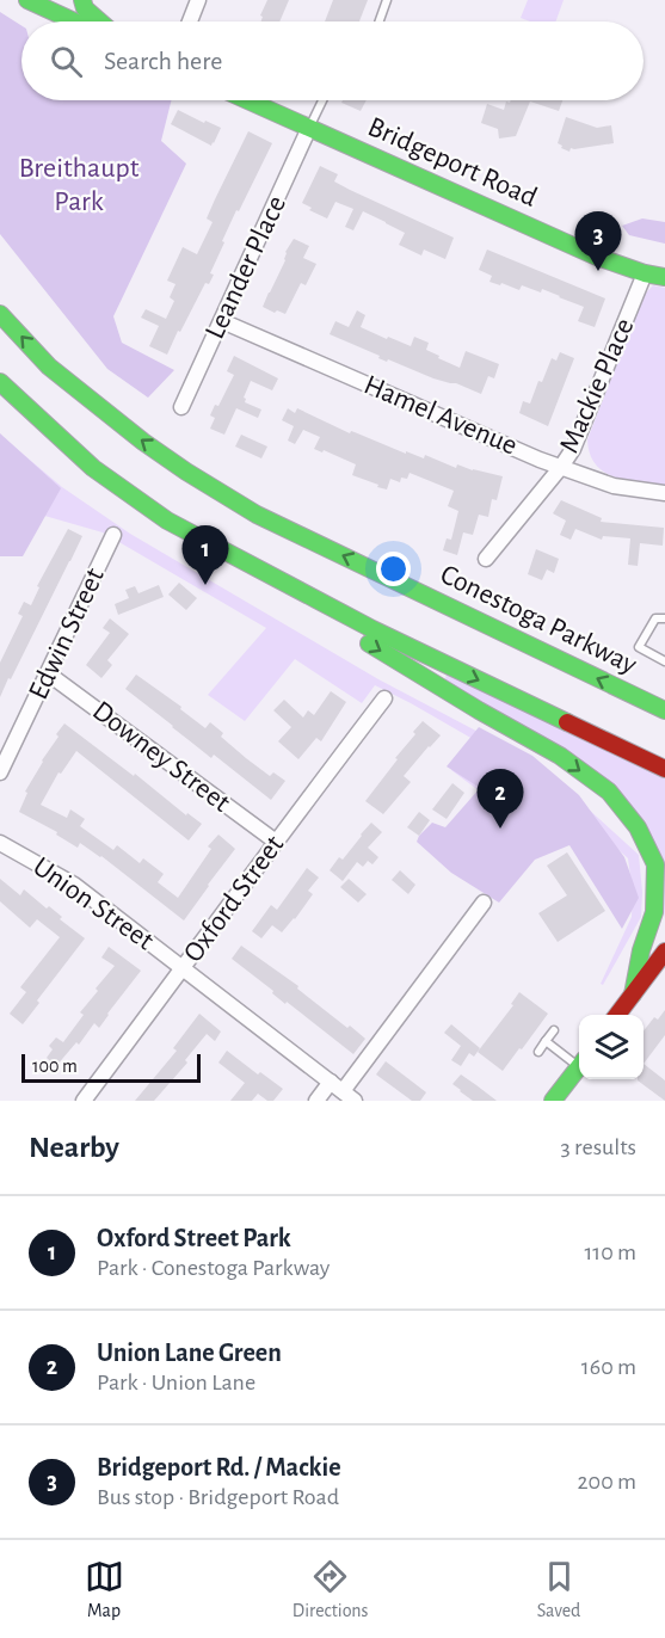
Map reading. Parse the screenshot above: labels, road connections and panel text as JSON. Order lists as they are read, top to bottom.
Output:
{
  "streets": {
    "main road": ["Bridgeport Road", "Conestoga Parkway"],
    "street": [
      "Leander Place",
      "Mackie Place",
      "Hamel Avenue",
      "Edwin Street",
      "Downey Street",
      "Oxford Street",
      "Union Street"
    ]
  },
  "crossings": [
    ["Bridgeport Road", "Leander Place"],
    ["Bridgeport Road", "Mackie Place"],
    ["Leander Place", "Hamel Avenue"],
    ["Mackie Place", "Hamel Avenue"],
    ["Edwin Street", "Downey Street"],
    ["Downey Street", "Oxford Street"],
    ["Oxford Street", "Union Street"]
  ],
  "parks": ["Breithaupt Park"],
  "scale_bar": "100 m",
  "page": {
    "search": "Search here",
    "pins": ["3", "1", "2"],
    "scale": "100 m",
    "heading": ["Nearby", "3 results"],
    "list": [
      {
        "mark": "1",
        "name": "Oxford Street Park",
        "note": "Park · Conestoga Parkway",
        "value": "110 m"
      },
      {
        "mark": "2",
        "name": "Union Lane Green",
        "note": "Park · Union Lane",
        "value": "160 m"
      },
      {
        "mark": "3",
        "name": "Bridgeport Rd. / Mackie",
        "note": "Bus stop · Bridgeport Road",
        "value": "200 m"
      }
    ],
    "nav": ["Map", "Directions", "Saved"]
  }
}
